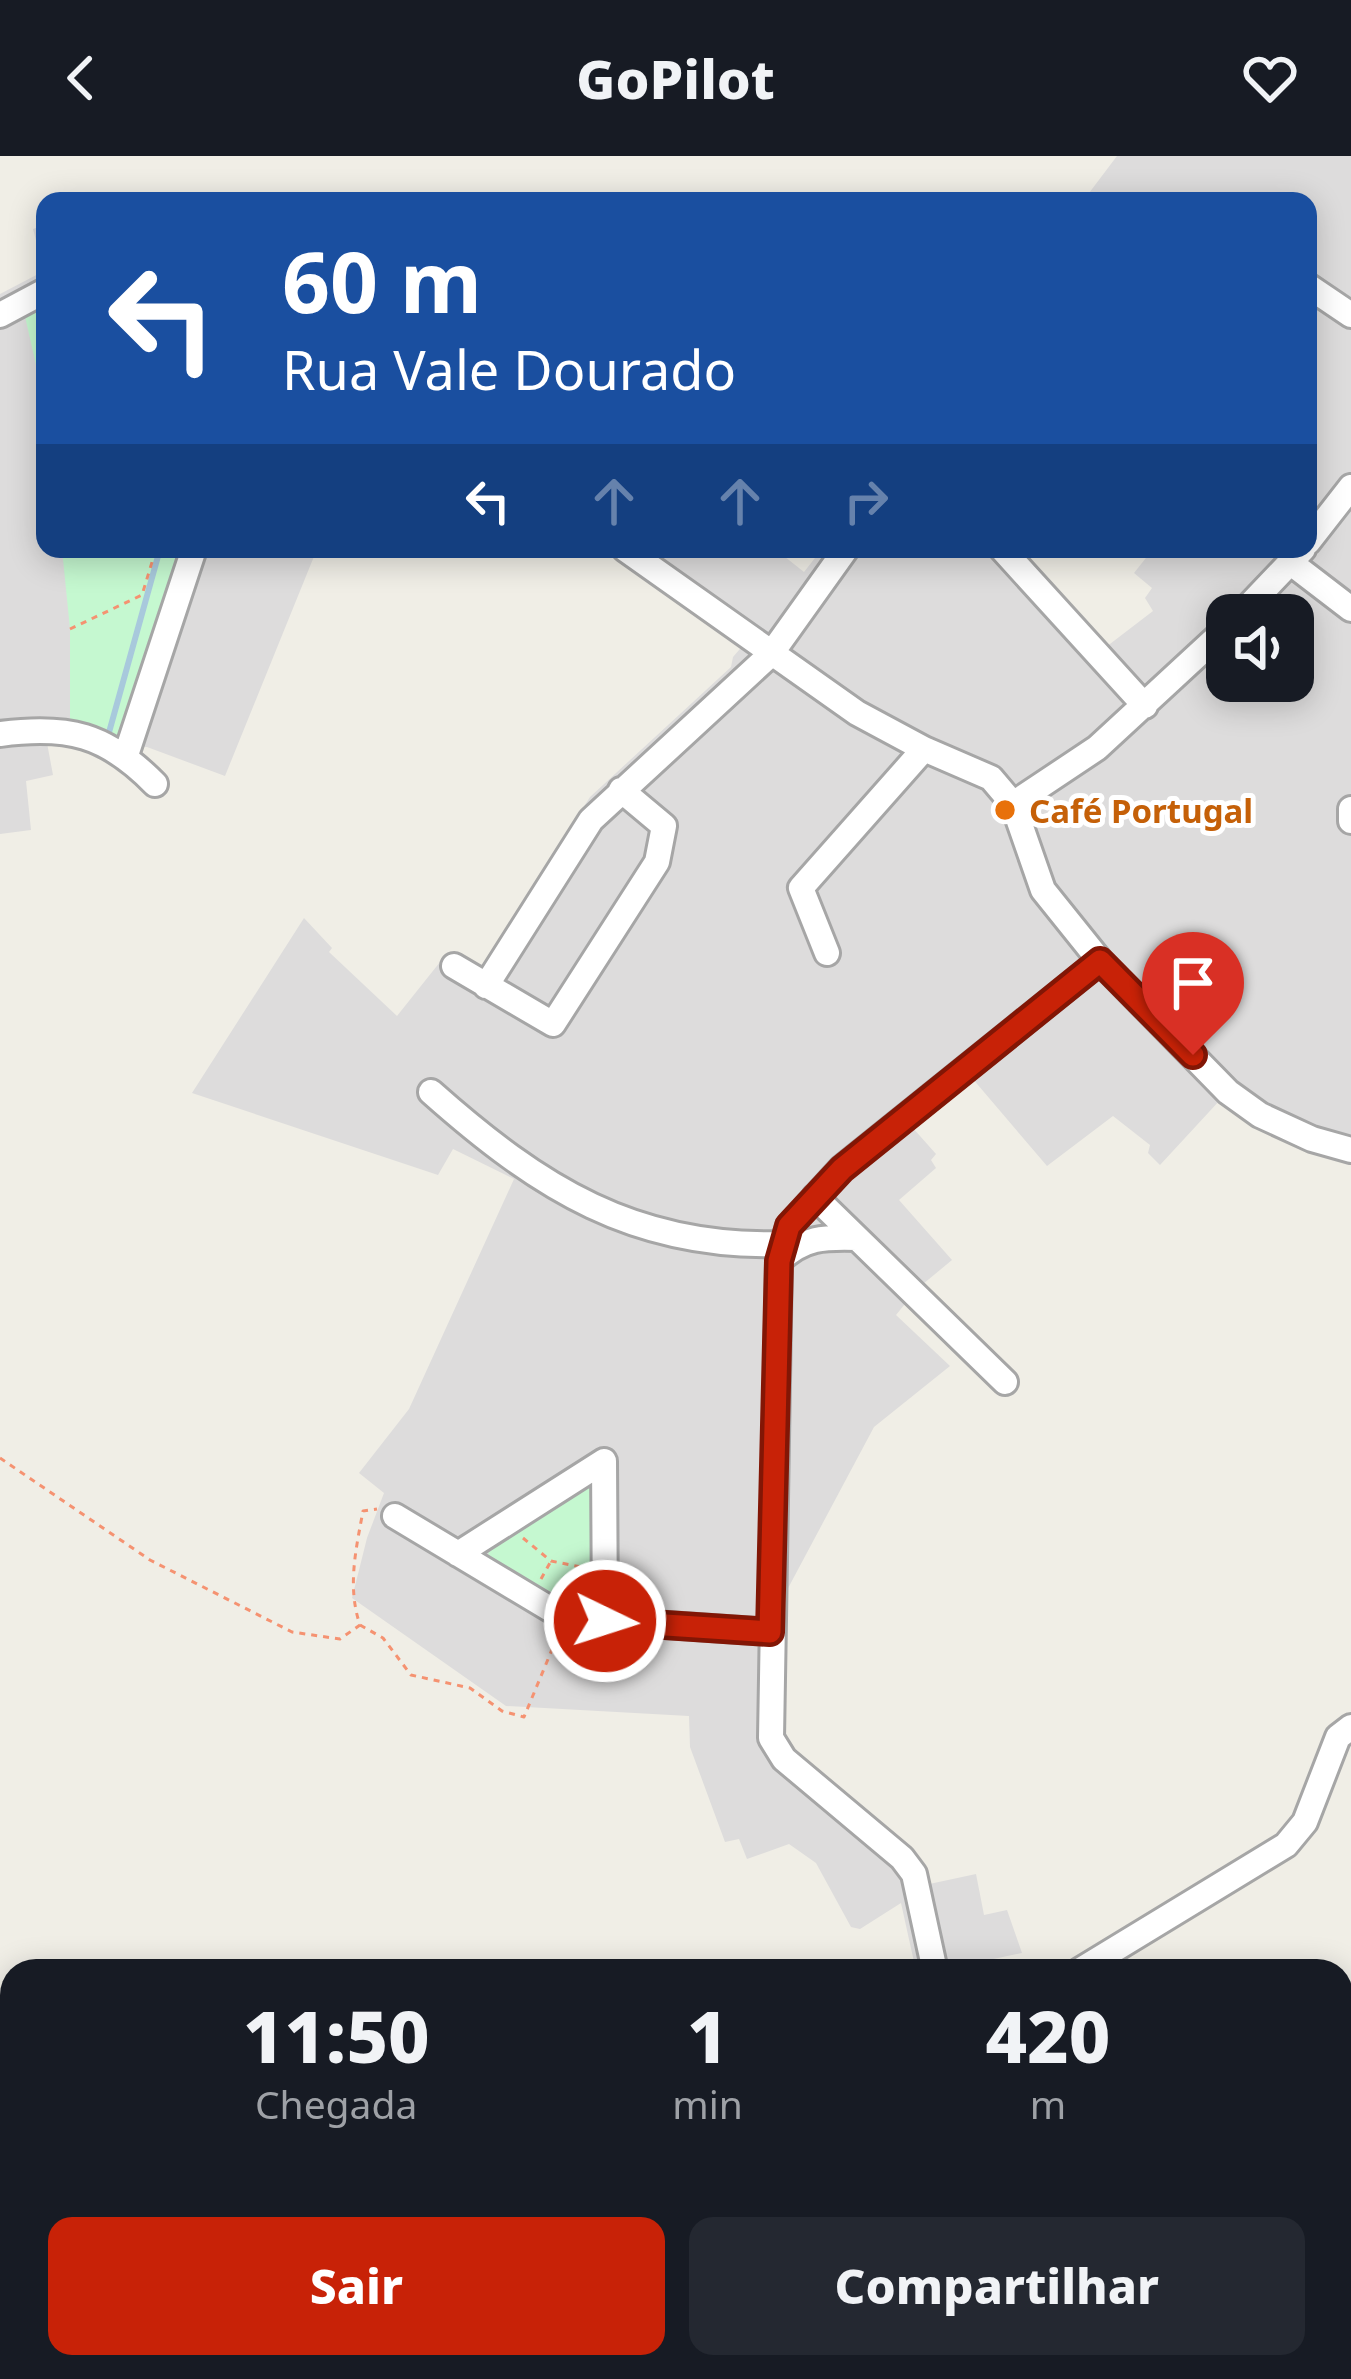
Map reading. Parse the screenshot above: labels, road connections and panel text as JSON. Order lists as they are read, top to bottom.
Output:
{
  "places": ["Café Portugal"],
  "page": {
    "header": "GoPilot",
    "turn": ["60 m", "Rua Vale Dourado"],
    "eta": [
      "11:50",
      "Chegada",
      "1",
      "min",
      "420",
      "m"
    ],
    "buttons": ["Sair", "Compartilhar"]
  }
}
